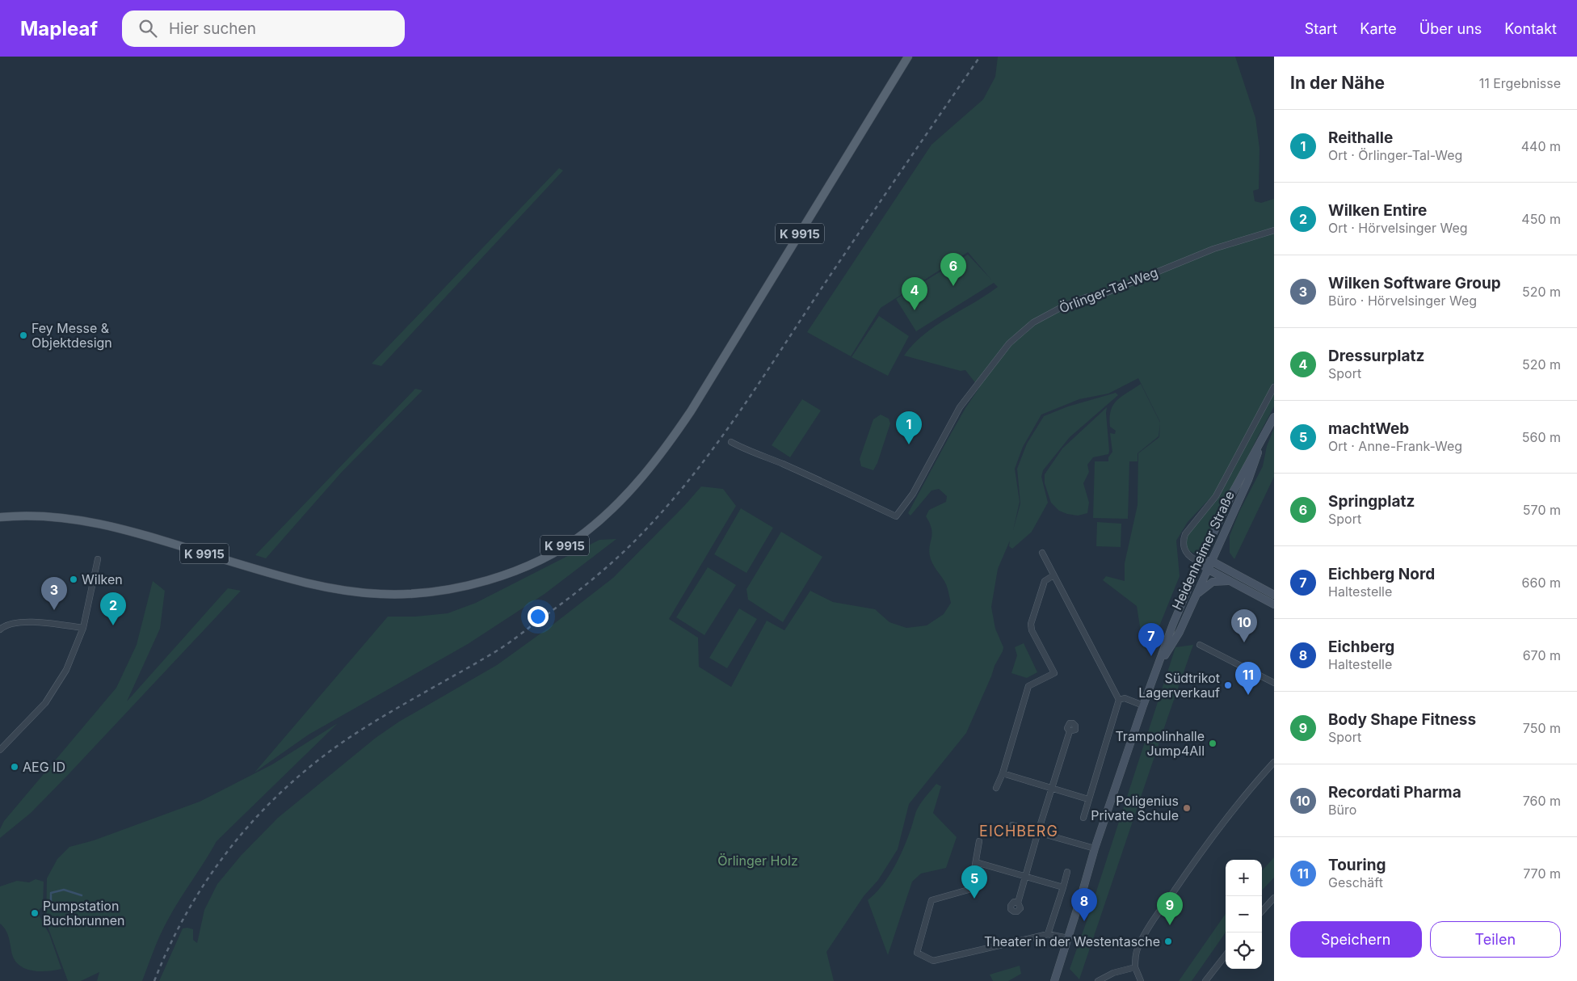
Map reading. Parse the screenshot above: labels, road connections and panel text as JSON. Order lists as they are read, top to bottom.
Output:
{
  "streets": {
    "main road": ["K 9915", "Heidenheimer Straße"],
    "street": ["Örlinger-Tal-Weg"]
  },
  "districts": ["EICHBERG"],
  "parks": ["Örlinger Holz"],
  "places": [
    "Fey Messe & Objektdesign",
    "Wilken",
    "Südtrikot Lagerverkauf",
    "Trampolinhalle Jump4All",
    "AEG ID",
    "Poligenius Private Schule",
    "Pumpstation Buchbrunnen",
    "Theater in der Westentasche"
  ],
  "page": {
    "header": "Mapleaf",
    "search": "Hier suchen",
    "nav": [
      "Start",
      "Karte",
      "Über uns",
      "Kontakt"
    ],
    "heading": ["In der Nähe", "11 Ergebnisse"],
    "list": [
      {
        "mark": "1",
        "name": "Reithalle",
        "note": "Ort · Örlinger-Tal-Weg",
        "value": "440 m"
      },
      {
        "mark": "2",
        "name": "Wilken Entire",
        "note": "Ort · Hörvelsinger Weg",
        "value": "450 m"
      },
      {
        "mark": "3",
        "name": "Wilken Software Group",
        "note": "Büro · Hörvelsinger Weg",
        "value": "520 m"
      },
      {
        "mark": "4",
        "name": "Dressurplatz",
        "note": "Sport",
        "value": "520 m"
      },
      {
        "mark": "5",
        "name": "machtWeb",
        "note": "Ort · Anne-Frank-Weg",
        "value": "560 m"
      },
      {
        "mark": "6",
        "name": "Springplatz",
        "note": "Sport",
        "value": "570 m"
      },
      {
        "mark": "7",
        "name": "Eichberg Nord",
        "note": "Haltestelle",
        "value": "660 m"
      },
      {
        "mark": "8",
        "name": "Eichberg",
        "note": "Haltestelle",
        "value": "670 m"
      },
      {
        "mark": "9",
        "name": "Body Shape Fitness",
        "note": "Sport",
        "value": "750 m"
      },
      {
        "mark": "10",
        "name": "Recordati Pharma",
        "note": "Büro",
        "value": "760 m"
      },
      {
        "mark": "11",
        "name": "Touring",
        "note": "Geschäft",
        "value": "770 m"
      }
    ],
    "pins": [
      "6",
      "4",
      "1",
      "3",
      "2",
      "10",
      "7",
      "11",
      "5",
      "8",
      "9"
    ],
    "map_buttons": ["+", "−"],
    "buttons": ["Speichern", "Teilen"]
  }
}
